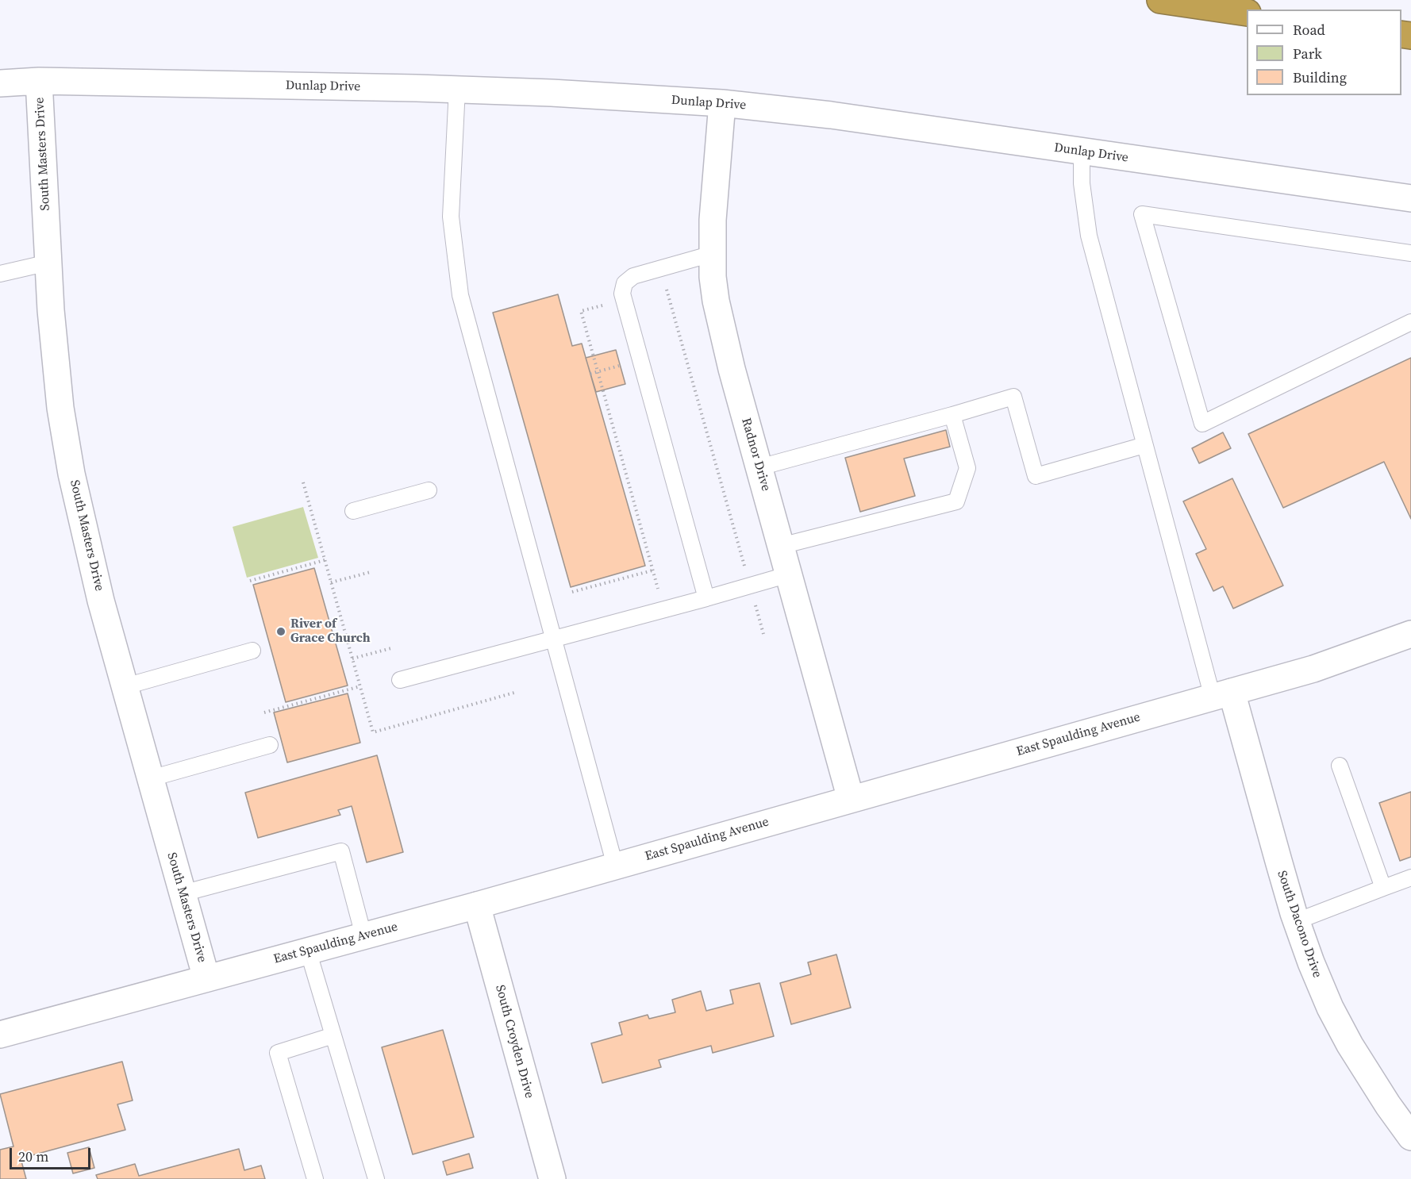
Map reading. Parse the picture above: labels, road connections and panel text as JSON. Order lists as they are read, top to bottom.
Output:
{
  "streets": {
    "street": [
      "Dunlap Drive",
      "South Masters Drive",
      "Radnor Drive",
      "East Spaulding Avenue",
      "South Dacono Drive",
      "South Croyden Drive"
    ]
  },
  "crossings": [
    ["Dunlap Drive", "South Masters Drive"],
    ["Dunlap Drive", "Radnor Drive"],
    ["South Masters Drive", "East Spaulding Avenue"],
    ["Radnor Drive", "East Spaulding Avenue"],
    ["East Spaulding Avenue", "South Dacono Drive"],
    ["East Spaulding Avenue", "South Croyden Drive"]
  ],
  "places": ["River of Grace Church"],
  "legend": ["Road", "Park", "Building"],
  "scale_bar": "20 m"
}
